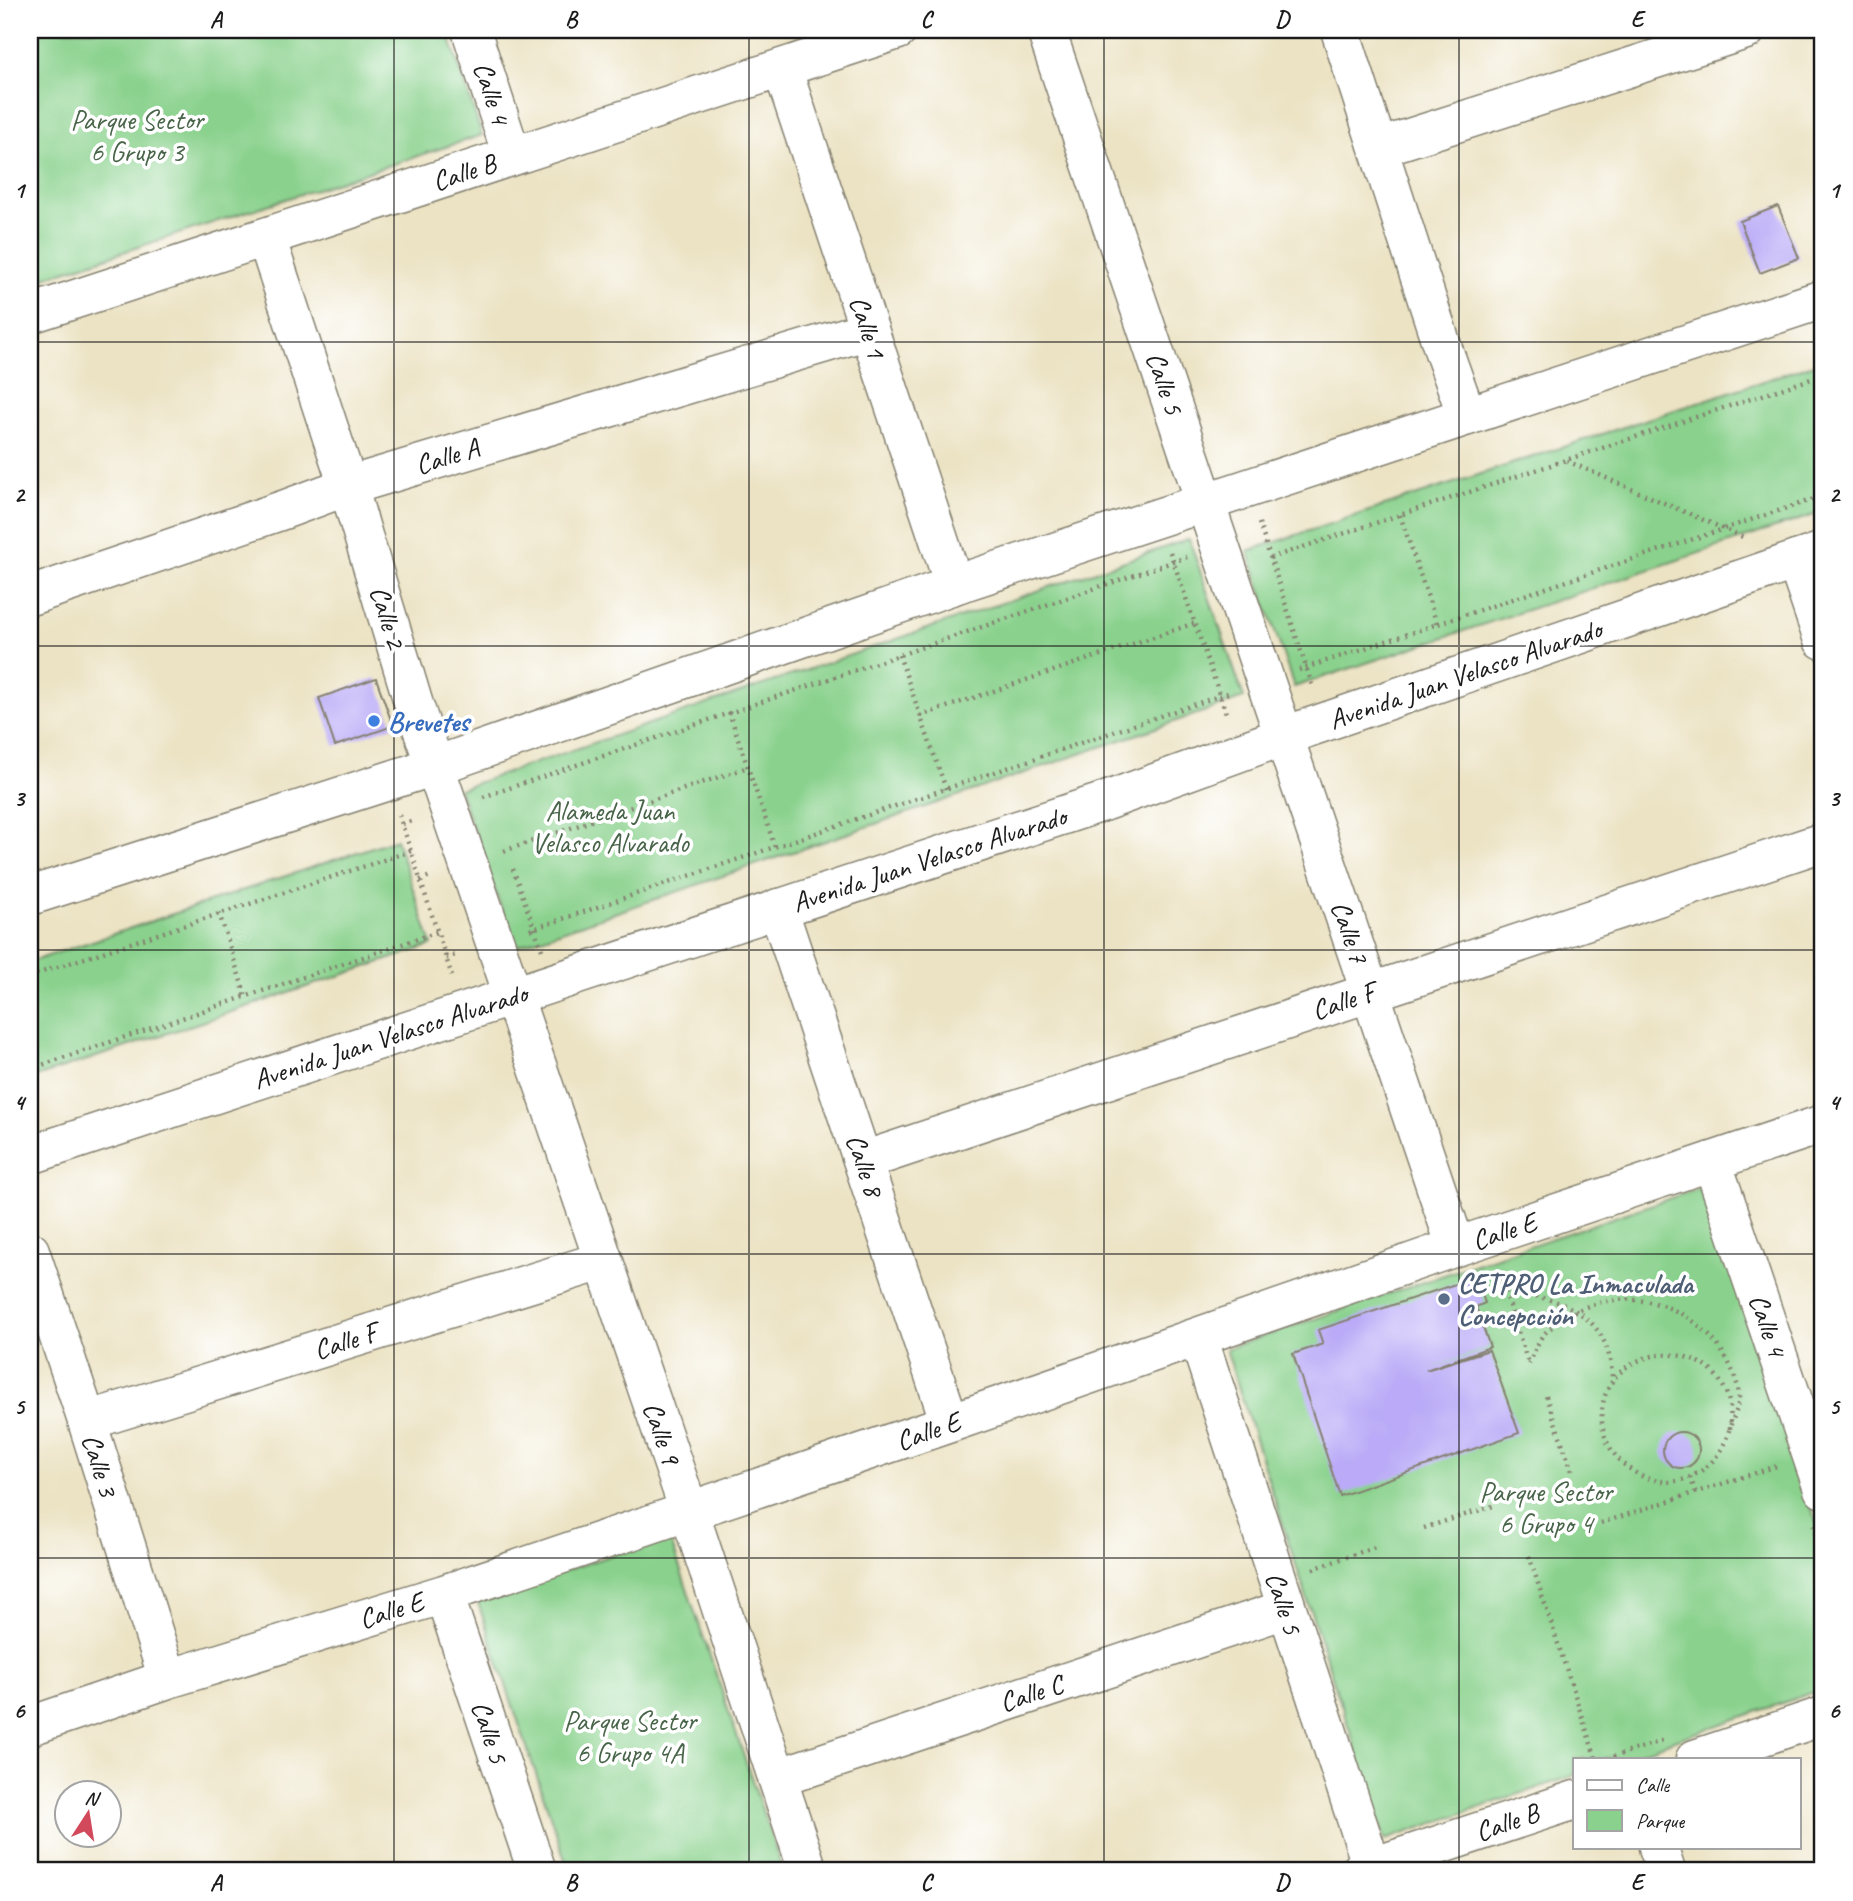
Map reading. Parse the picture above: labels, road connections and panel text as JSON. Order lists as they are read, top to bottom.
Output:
{
  "streets": {
    "street": [
      "Calle 4",
      "Calle B",
      "Calle 1",
      "Calle 5",
      "Calle A",
      "Calle 2",
      "Avenida Juan Velasco Alvarado",
      "Calle 7",
      "Calle F",
      "Calle 8",
      "Calle E",
      "Calle 9",
      "Calle 3",
      "Calle C"
    ]
  },
  "crossings": [
    ["Calle 4", "Calle B"],
    ["Calle 4", "Calle E"],
    ["Calle B", "Calle 1"],
    ["Calle B", "Calle 5"],
    ["Calle B", "Calle 2"],
    ["Calle 1", "Calle A"],
    ["Calle 5", "Avenida Juan Velasco Alvarado"],
    ["Calle 5", "Calle 7"],
    ["Calle 5", "Calle E"],
    ["Calle 5", "Calle C"],
    ["Calle A", "Calle 2"],
    ["Calle 2", "Avenida Juan Velasco Alvarado"],
    ["Calle 2", "Calle 9"],
    ["Avenida Juan Velasco Alvarado", "Calle 7"],
    ["Avenida Juan Velasco Alvarado", "Calle 8"],
    ["Avenida Juan Velasco Alvarado", "Calle 9"],
    ["Calle 7", "Calle F"],
    ["Calle 7", "Calle E"],
    ["Calle F", "Calle 8"],
    ["Calle F", "Calle 9"],
    ["Calle F", "Calle 3"],
    ["Calle 8", "Calle E"],
    ["Calle E", "Calle 9"],
    ["Calle E", "Calle 3"],
    ["Calle 9", "Calle C"]
  ],
  "parks": [
    "Parque Sector 6 Grupo 3",
    "Alameda Juan Velasco Alvarado",
    "Parque Sector 6 Grupo 4",
    "Parque Sector 6 Grupo 4A"
  ],
  "places": ["Brevetes", "CETPRO La Inmaculada Concepcción"],
  "legend": ["Calle", "Parque"],
  "north": "top",
  "grid": {
    "columns": [
      "A",
      "B",
      "C",
      "D",
      "E"
    ],
    "rows": [
      "1",
      "2",
      "3",
      "4",
      "5",
      "6"
    ]
  }
}
